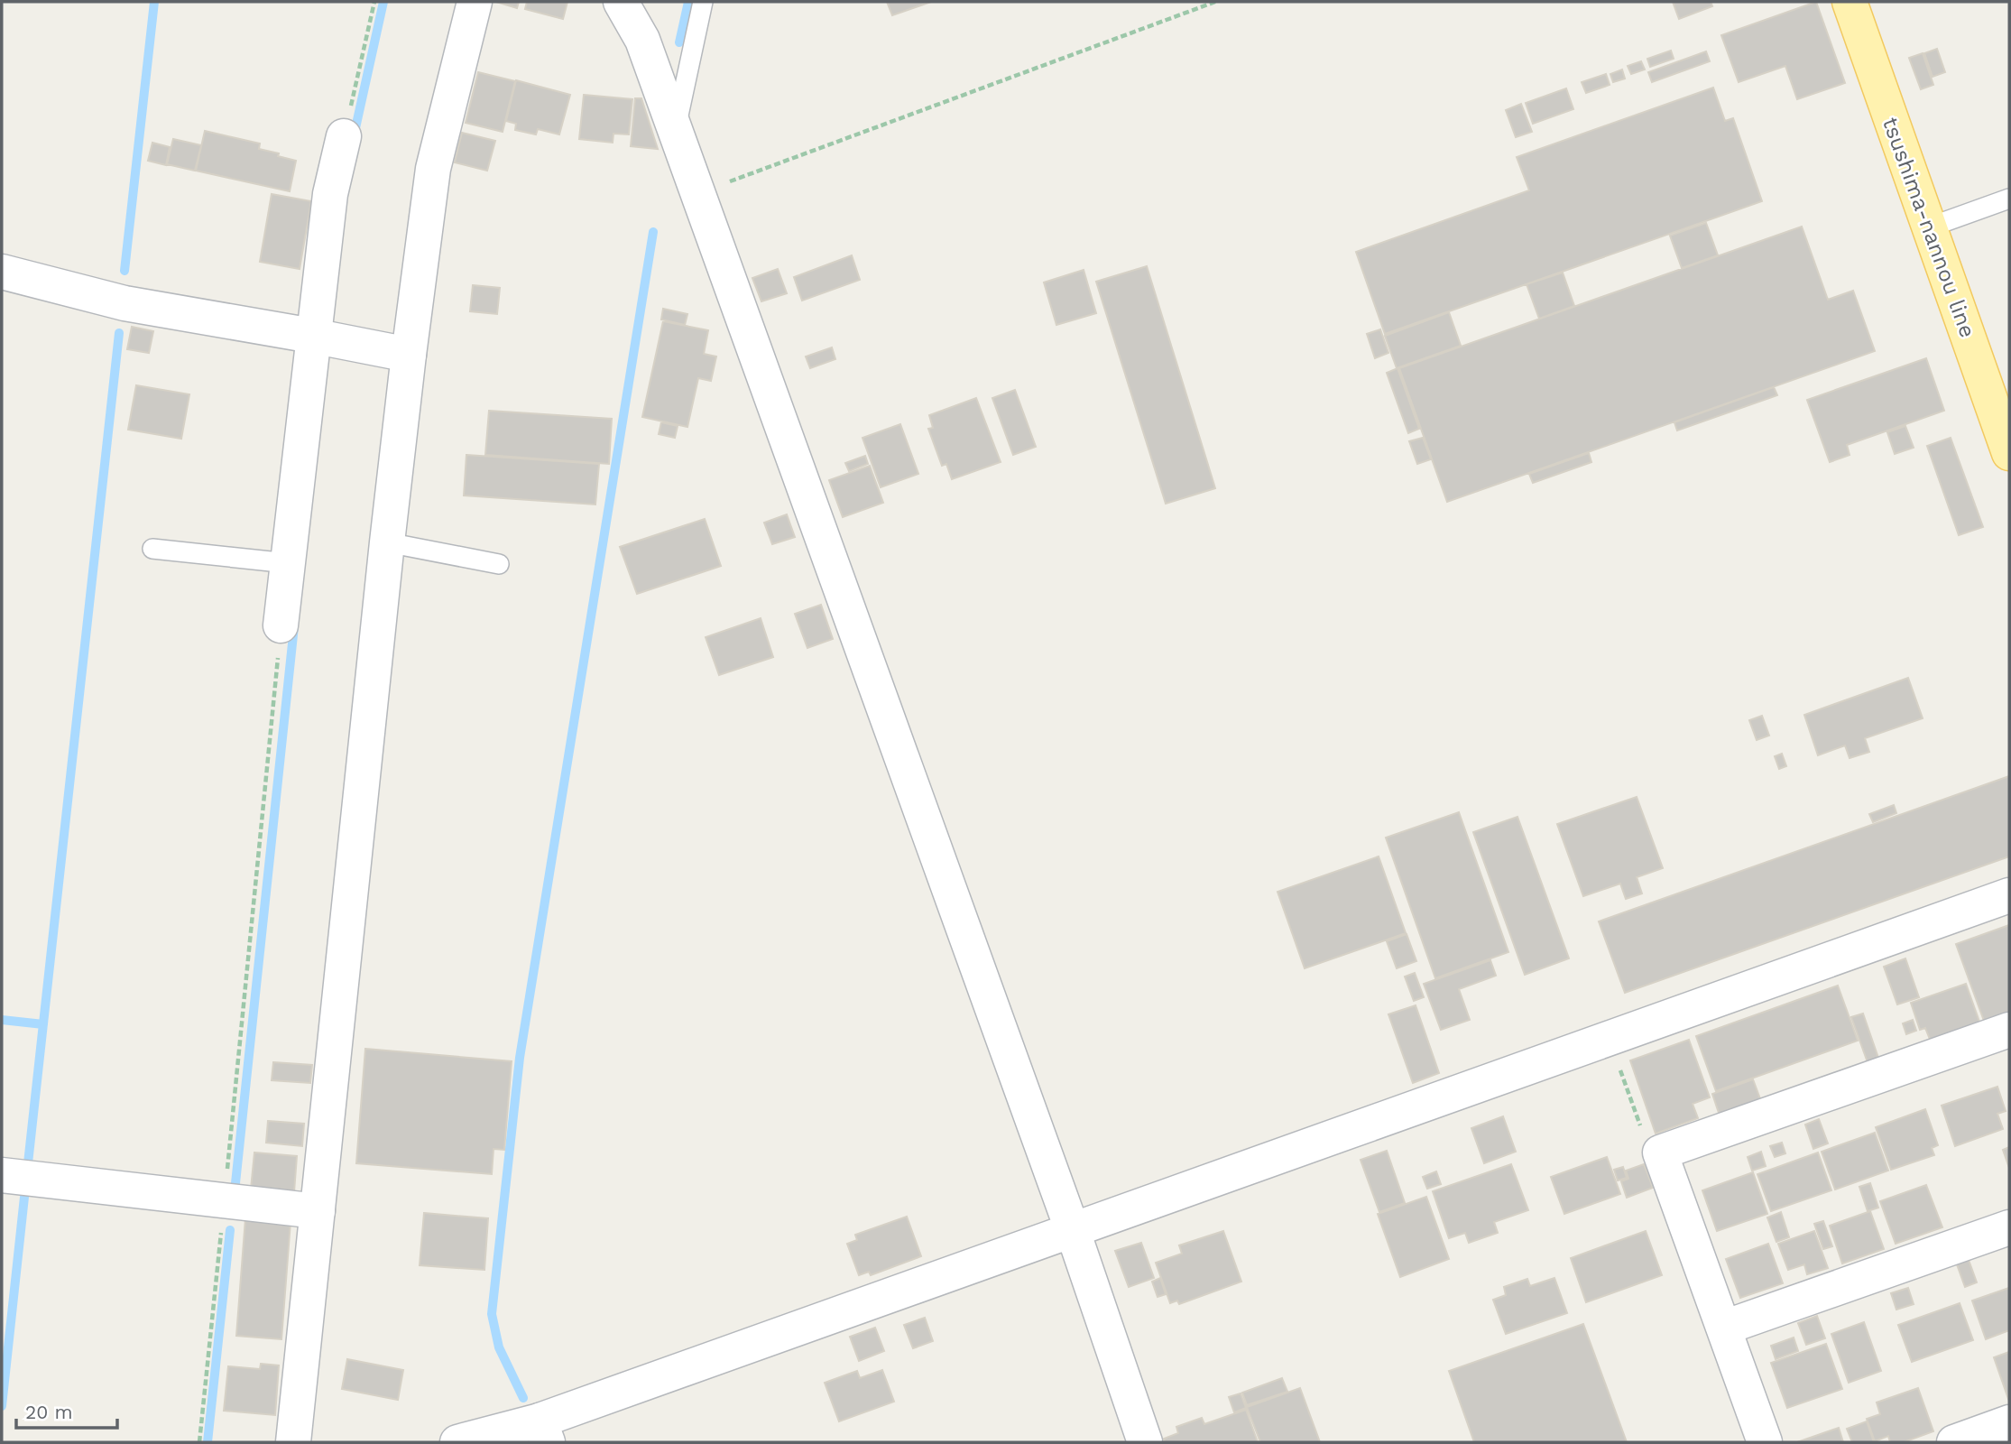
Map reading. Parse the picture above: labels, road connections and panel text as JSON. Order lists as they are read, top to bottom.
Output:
{
  "streets": {
    "main road": ["tsushima-nannou line"]
  },
  "scale_bar": "20 m"
}
